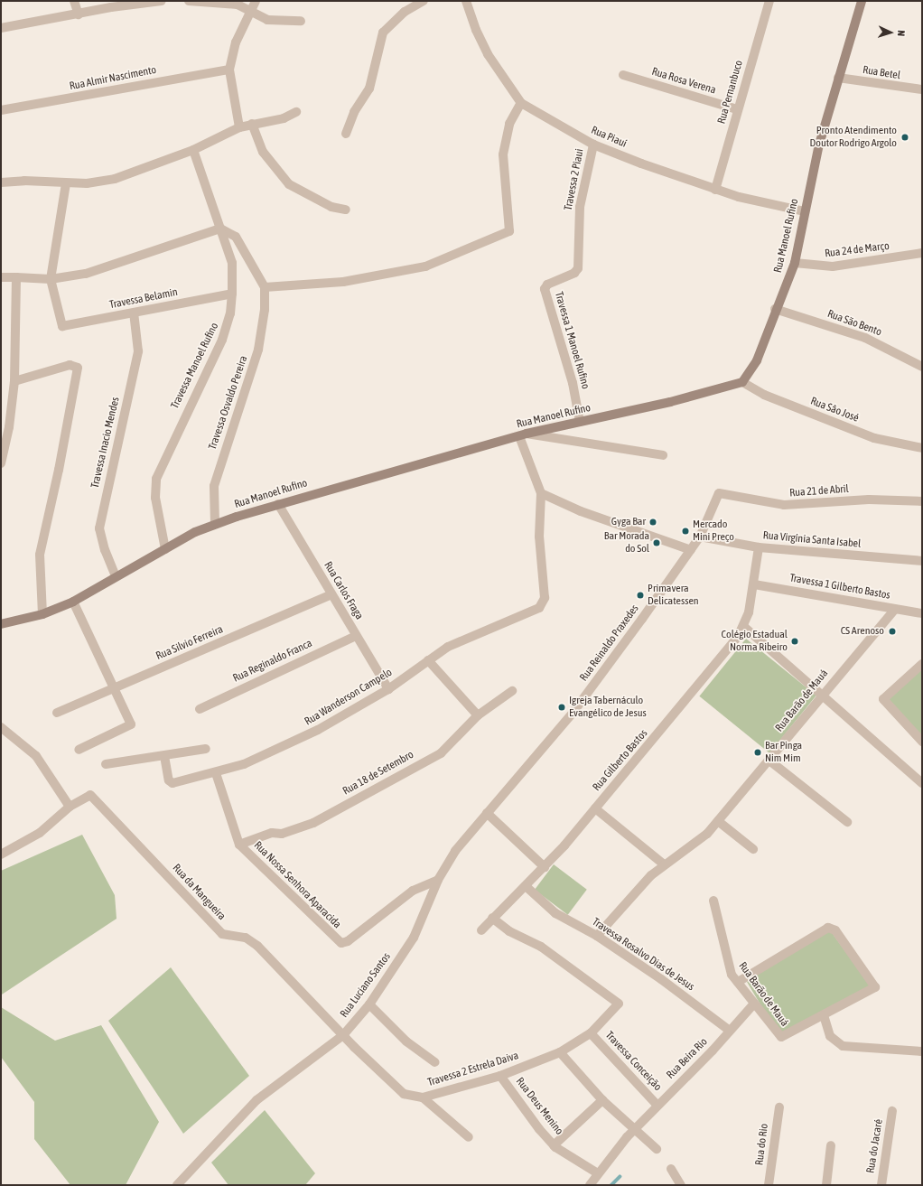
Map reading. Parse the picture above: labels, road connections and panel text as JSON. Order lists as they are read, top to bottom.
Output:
{
  "streets": {
    "main road": ["Rua Manoel Rufino"],
    "street": [
      "Rua Betel",
      "Rua Almir Nascimento",
      "Rua Rosa Verena",
      "Rua Pernanbuco",
      "Rua Piauí",
      "Travessa 2 Piaui",
      "Rua 24 de Março",
      "Travessa Belamin",
      "Rua São Bento",
      "Travessa 1 Manoel Rufino",
      "Travessa Manoel Rufino",
      "Travessa Osvaldo Pereira",
      "Rua Sâo José",
      "Travessa Inacio Mendes",
      "Rua 21 de Abril",
      "Rua Virgínia Santa Isabel",
      "Travessa 1 Gilberto Bastos",
      "Rua Carlos Fraga",
      "Rua Silvio Ferreira",
      "Rua Reinaldo Praxedes",
      "Rua Reginaldo Franca",
      "Rua Wanderson Campelo",
      "Rua Barão de Mauá",
      "Rua Gilberto Bastos",
      "Rua 18 de Setembro",
      "Rua Nossa Senhora Aparacida",
      "Rua da Mangueira",
      "Travessa Rosalvo Dias de Jesus",
      "Rua Luciano Santos",
      "Rua Beira Rio",
      "Travessa Conceição",
      "Travessa 2 Estrela Daiva",
      "Rua Deus Menino",
      "Rua do Rio",
      "Rua do Jacaré"
    ]
  },
  "crossings": [
    ["Rua Betel", "Rua Manoel Rufino"],
    ["Rua Rosa Verena", "Rua Pernanbuco"],
    ["Rua Pernanbuco", "Rua Piauí"],
    ["Rua Piauí", "Travessa 2 Piaui"],
    ["Rua Piauí", "Rua Manoel Rufino"],
    ["Travessa 2 Piaui", "Travessa 1 Manoel Rufino"],
    ["Rua Manoel Rufino", "Rua 24 de Março"],
    ["Rua Manoel Rufino", "Rua São Bento"],
    ["Rua Manoel Rufino", "Travessa 1 Manoel Rufino"],
    ["Rua Manoel Rufino", "Travessa Manoel Rufino"],
    ["Rua Manoel Rufino", "Travessa Osvaldo Pereira"],
    ["Rua Manoel Rufino", "Rua Sâo José"],
    ["Rua Manoel Rufino", "Travessa Inacio Mendes"],
    ["Rua Manoel Rufino", "Rua Carlos Fraga"],
    ["Travessa Belamin", "Travessa Manoel Rufino"],
    ["Travessa Belamin", "Travessa Inacio Mendes"],
    ["Rua 21 de Abril", "Rua Reinaldo Praxedes"],
    ["Rua Virgínia Santa Isabel", "Rua Reinaldo Praxedes"],
    ["Rua Virgínia Santa Isabel", "Rua Gilberto Bastos"],
    ["Travessa 1 Gilberto Bastos", "Rua Barão de Mauá"],
    ["Travessa 1 Gilberto Bastos", "Rua Gilberto Bastos"],
    ["Rua Carlos Fraga", "Rua Silvio Ferreira"],
    ["Rua Carlos Fraga", "Rua Reginaldo Franca"],
    ["Rua Carlos Fraga", "Rua Wanderson Campelo"],
    ["Rua Reinaldo Praxedes", "Rua Luciano Santos"],
    ["Rua Wanderson Campelo", "Rua Nossa Senhora Aparacida"],
    ["Rua Barão de Mauá", "Travessa Rosalvo Dias de Jesus"],
    ["Rua Barão de Mauá", "Rua Beira Rio"],
    ["Rua Gilberto Bastos", "Travessa Rosalvo Dias de Jesus"],
    ["Rua Gilberto Bastos", "Travessa 2 Estrela Daiva"],
    ["Rua 18 de Setembro", "Rua Nossa Senhora Aparacida"],
    ["Rua Nossa Senhora Aparacida", "Rua Luciano Santos"],
    ["Rua da Mangueira", "Rua Luciano Santos"],
    ["Rua da Mangueira", "Travessa 2 Estrela Daiva"],
    ["Travessa Rosalvo Dias de Jesus", "Rua Beira Rio"],
    ["Rua Beira Rio", "Travessa Conceição"],
    ["Rua Beira Rio", "Rua Deus Menino"],
    ["Travessa Conceição", "Travessa 2 Estrela Daiva"],
    ["Travessa 2 Estrela Daiva", "Rua Deus Menino"]
  ],
  "places": [
    "Pronto Atendimento Doutor Rodrigo Argolo",
    "Gyga Bar",
    "Mercado Mini Preço",
    "Bar Morada do Sol",
    "Primavera Delicatessen",
    "CS Arenoso",
    "Colégio Estadual Norma Ribeiro",
    "Igreja Tabernáculo Evangélico de Jesus",
    "Bar Pinga Nim Mim"
  ],
  "north": "right"
}
